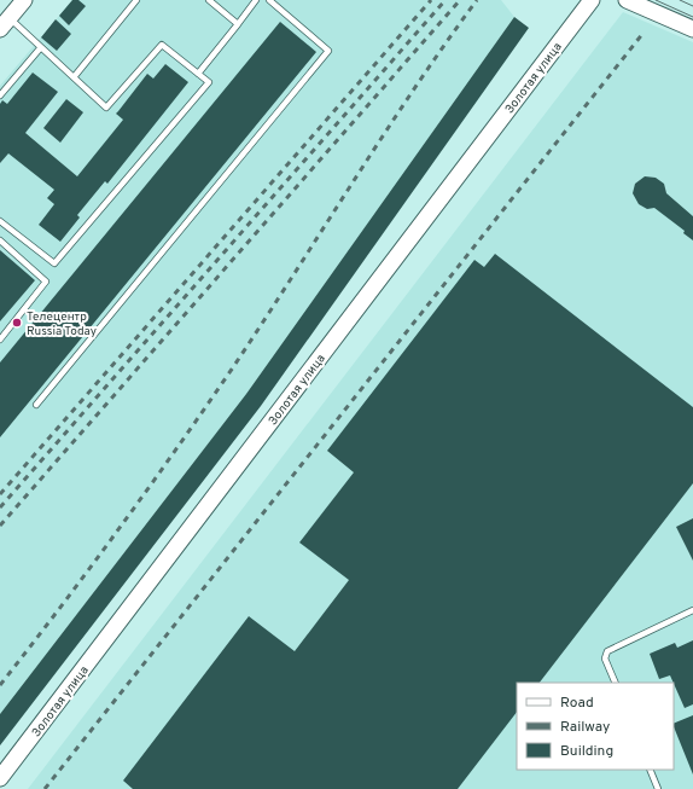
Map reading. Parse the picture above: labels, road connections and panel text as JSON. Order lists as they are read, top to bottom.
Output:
{
  "streets": {
    "street": ["Золотая улица"]
  },
  "places": ["Телецентр Russia Today"],
  "legend": ["Road", "Railway", "Building"]
}
